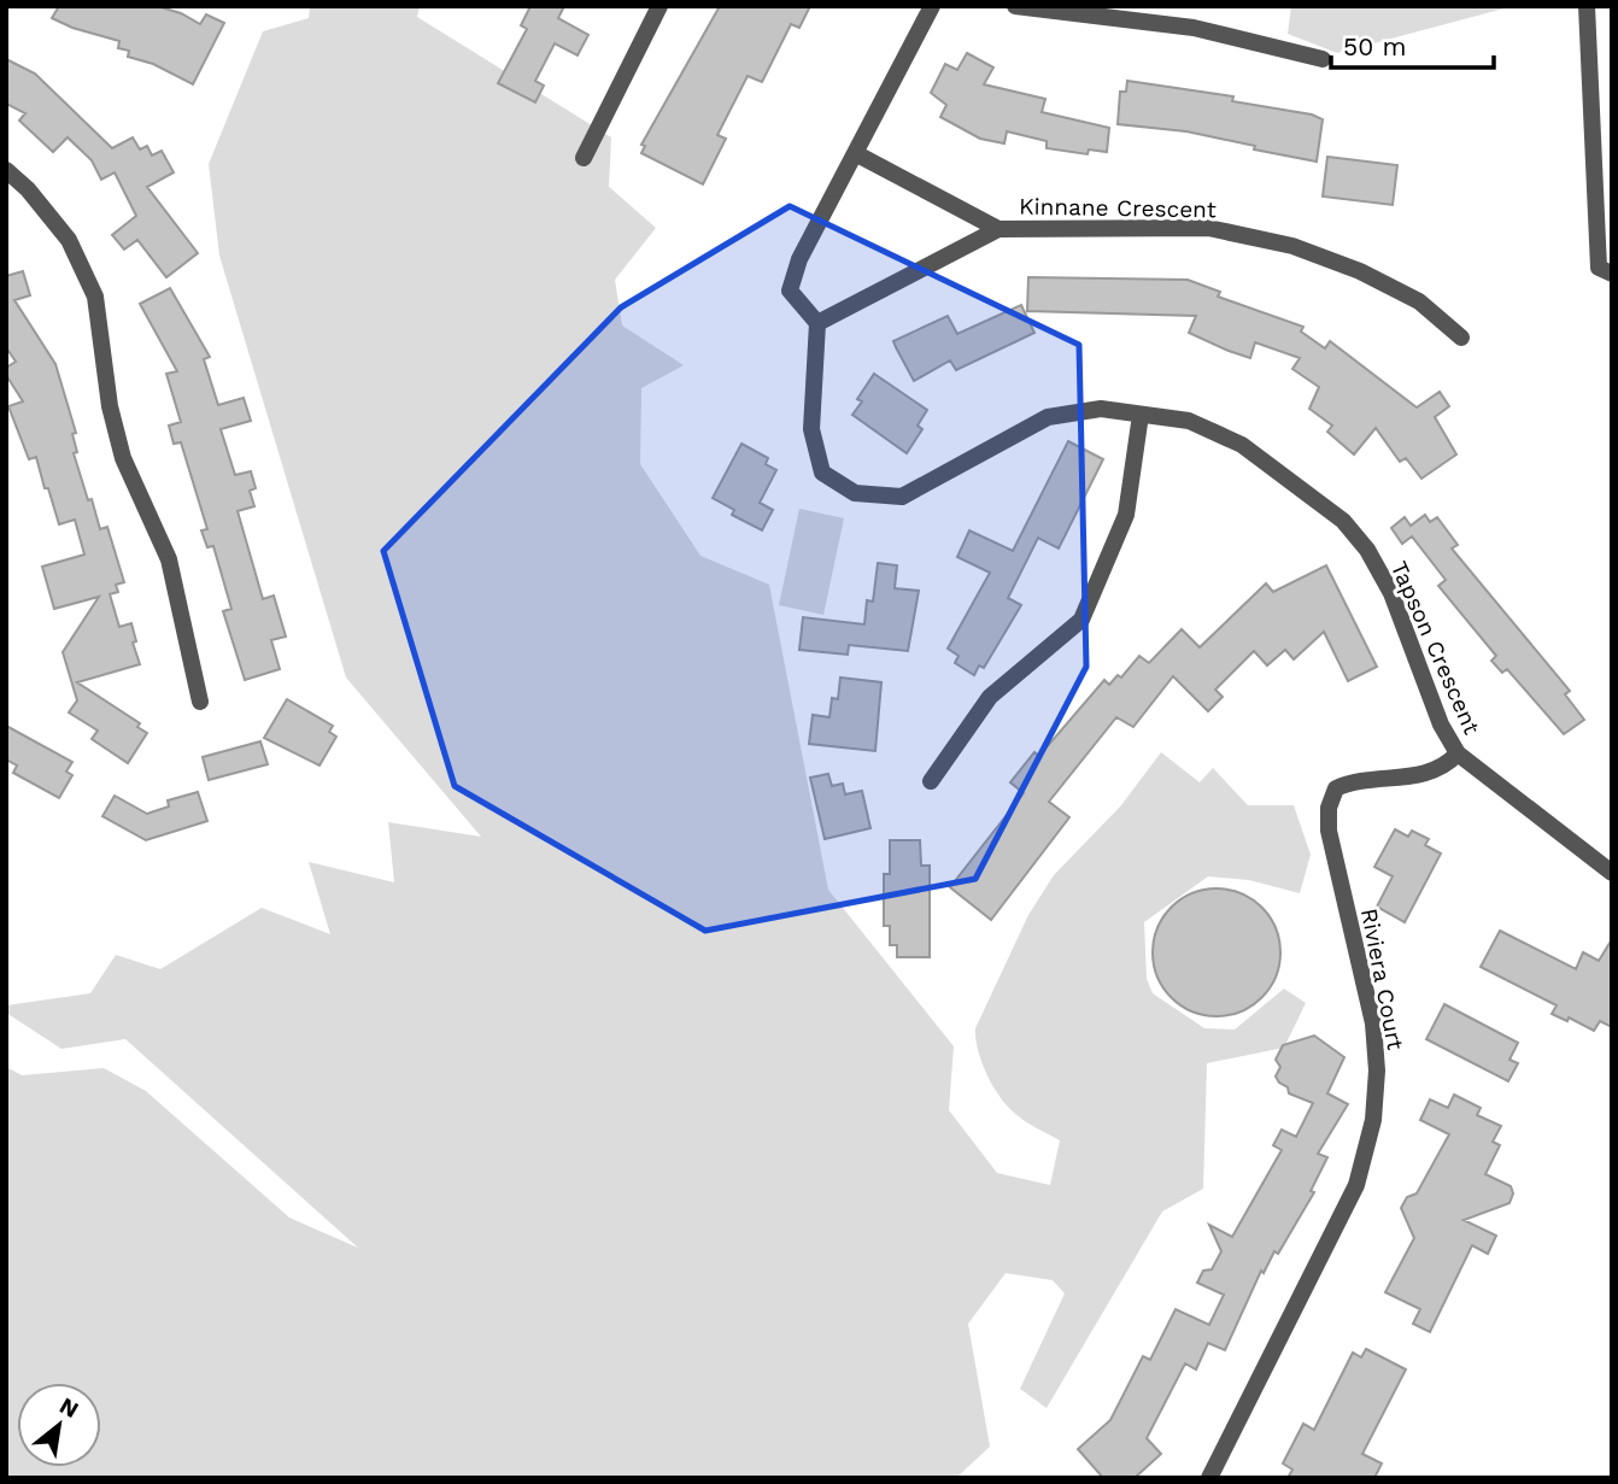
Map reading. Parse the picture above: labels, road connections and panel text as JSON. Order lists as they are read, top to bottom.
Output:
{
  "streets": {
    "street": ["Kinnane Crescent", "Tapson Crescent", "Riviera Court"]
  },
  "crossings": [
    ["Kinnane Crescent", "Tapson Crescent"],
    ["Tapson Crescent", "Riviera Court"]
  ],
  "scale_bar": "50 m",
  "north": "top right"
}
